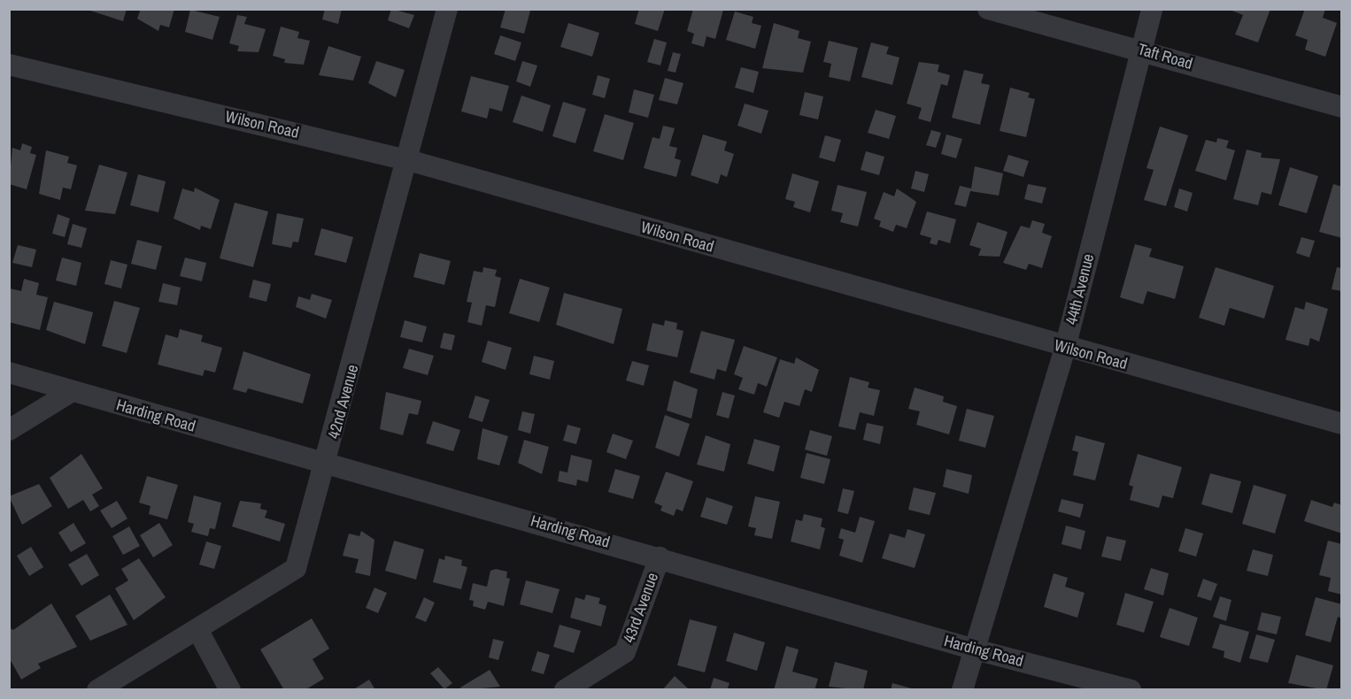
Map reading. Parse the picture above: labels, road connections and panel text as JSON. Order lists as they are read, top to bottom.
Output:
{
  "streets": {
    "street": [
      "Taft Road",
      "Wilson Road",
      "44th Avenue",
      "42nd Avenue",
      "Harding Road",
      "43rd Avenue"
    ]
  },
  "crossings": [
    ["Taft Road", "44th Avenue"],
    ["Wilson Road", "44th Avenue"],
    ["Wilson Road", "42nd Avenue"],
    ["44th Avenue", "Harding Road"],
    ["42nd Avenue", "Harding Road"],
    ["Harding Road", "43rd Avenue"]
  ]
}
